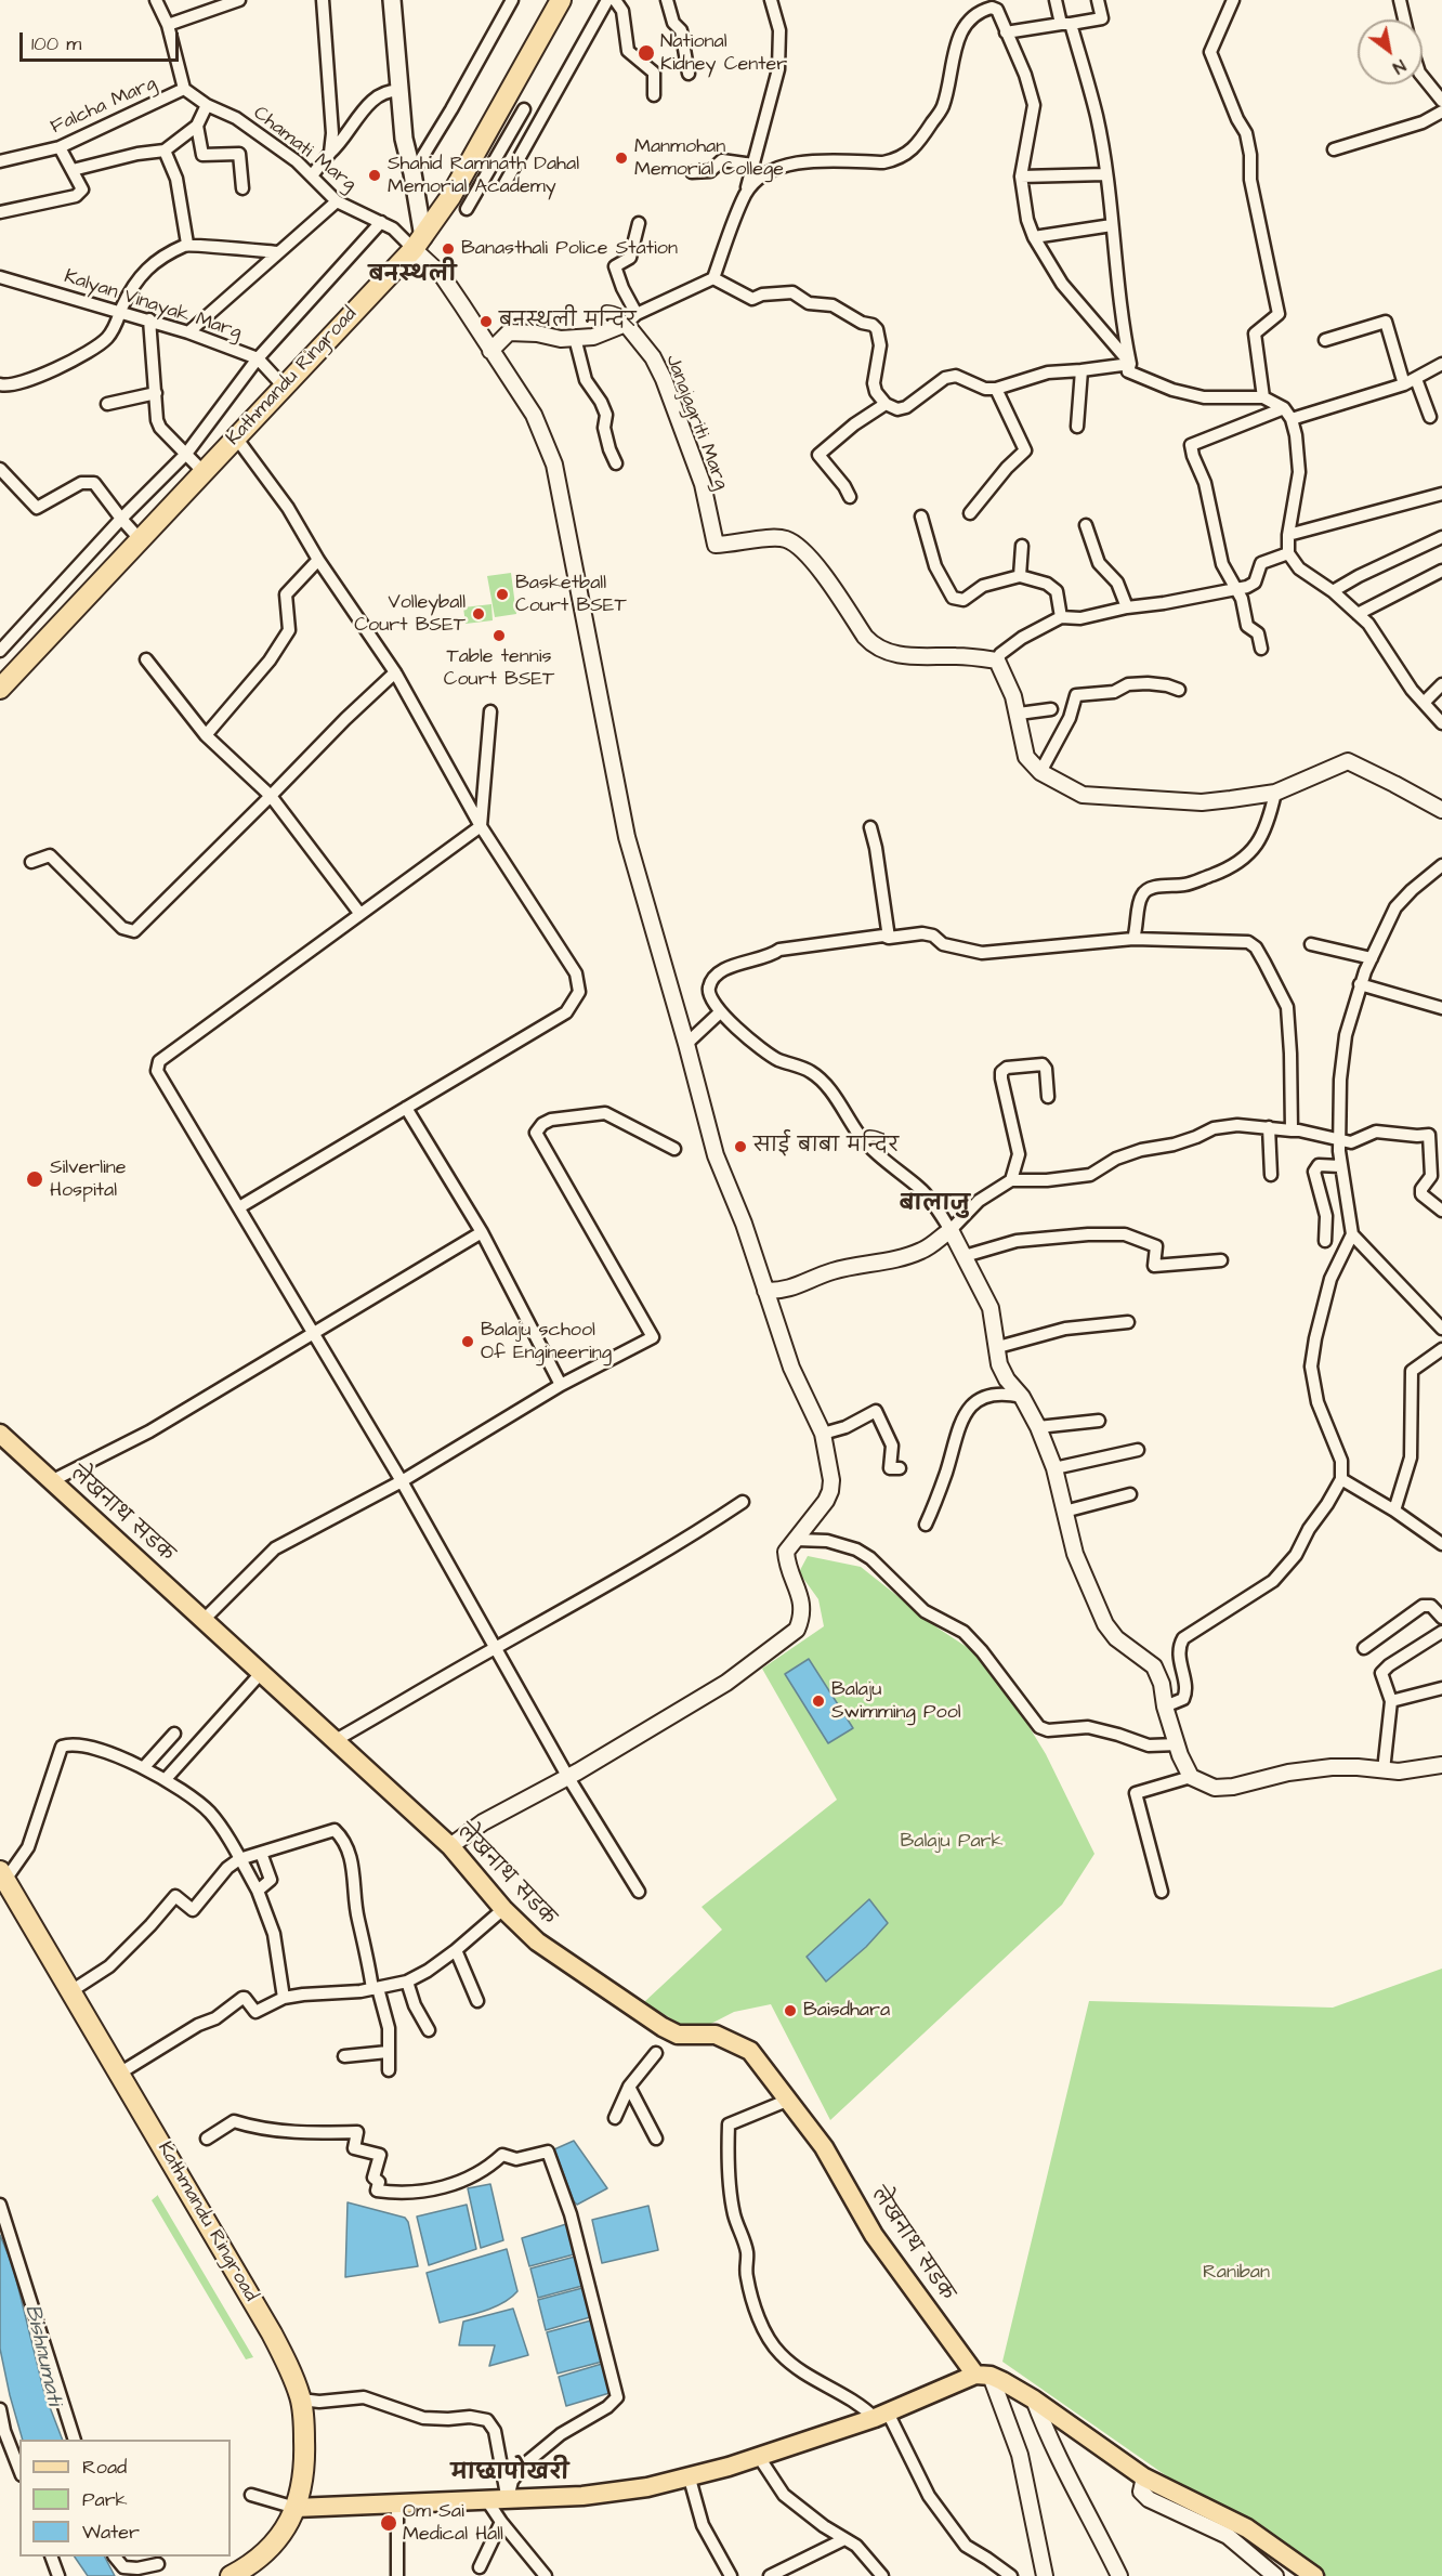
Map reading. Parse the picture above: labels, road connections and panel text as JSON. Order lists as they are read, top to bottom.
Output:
{
  "streets": {
    "highway": ["Kathmandu Ringroad"],
    "main road": ["लेखनाथ सडक"],
    "street": [
      "Falcha Marg",
      "Chamati Marg",
      "Kalyan Vinayak Marg",
      "Janajagriti Marg"
    ]
  },
  "crossings": [
    ["Falcha Marg", "Chamati Marg"],
    ["Chamati Marg", "Kathmandu Ringroad"],
    ["Kalyan Vinayak Marg", "Kathmandu Ringroad"]
  ],
  "districts": ["बनस्थली", "बालाजु", "माछापोखरी"],
  "water": ["Bishnumati"],
  "parks": ["Balaju Park", "Raniban"],
  "places": [
    "National Kidney Center",
    "Manmohan Memorial College",
    "Shahid Ramnath Dahal Memorial Academy",
    "Banasthali Police Station",
    "बनस्थली मन्दिर",
    "Basketball Court BSET",
    "Volleyball Court BSET",
    "Table tennis Court BSET",
    "साई बाबा मन्दिर",
    "Silverline Hospital",
    "Balaju school Of Engineering",
    "Balaju Swimming Pool",
    "Baisdhara",
    "Om Sai Medical Hall"
  ],
  "legend": ["Road", "Park", "Water"],
  "scale_bar": "100 m",
  "north": "bottom right"
}
